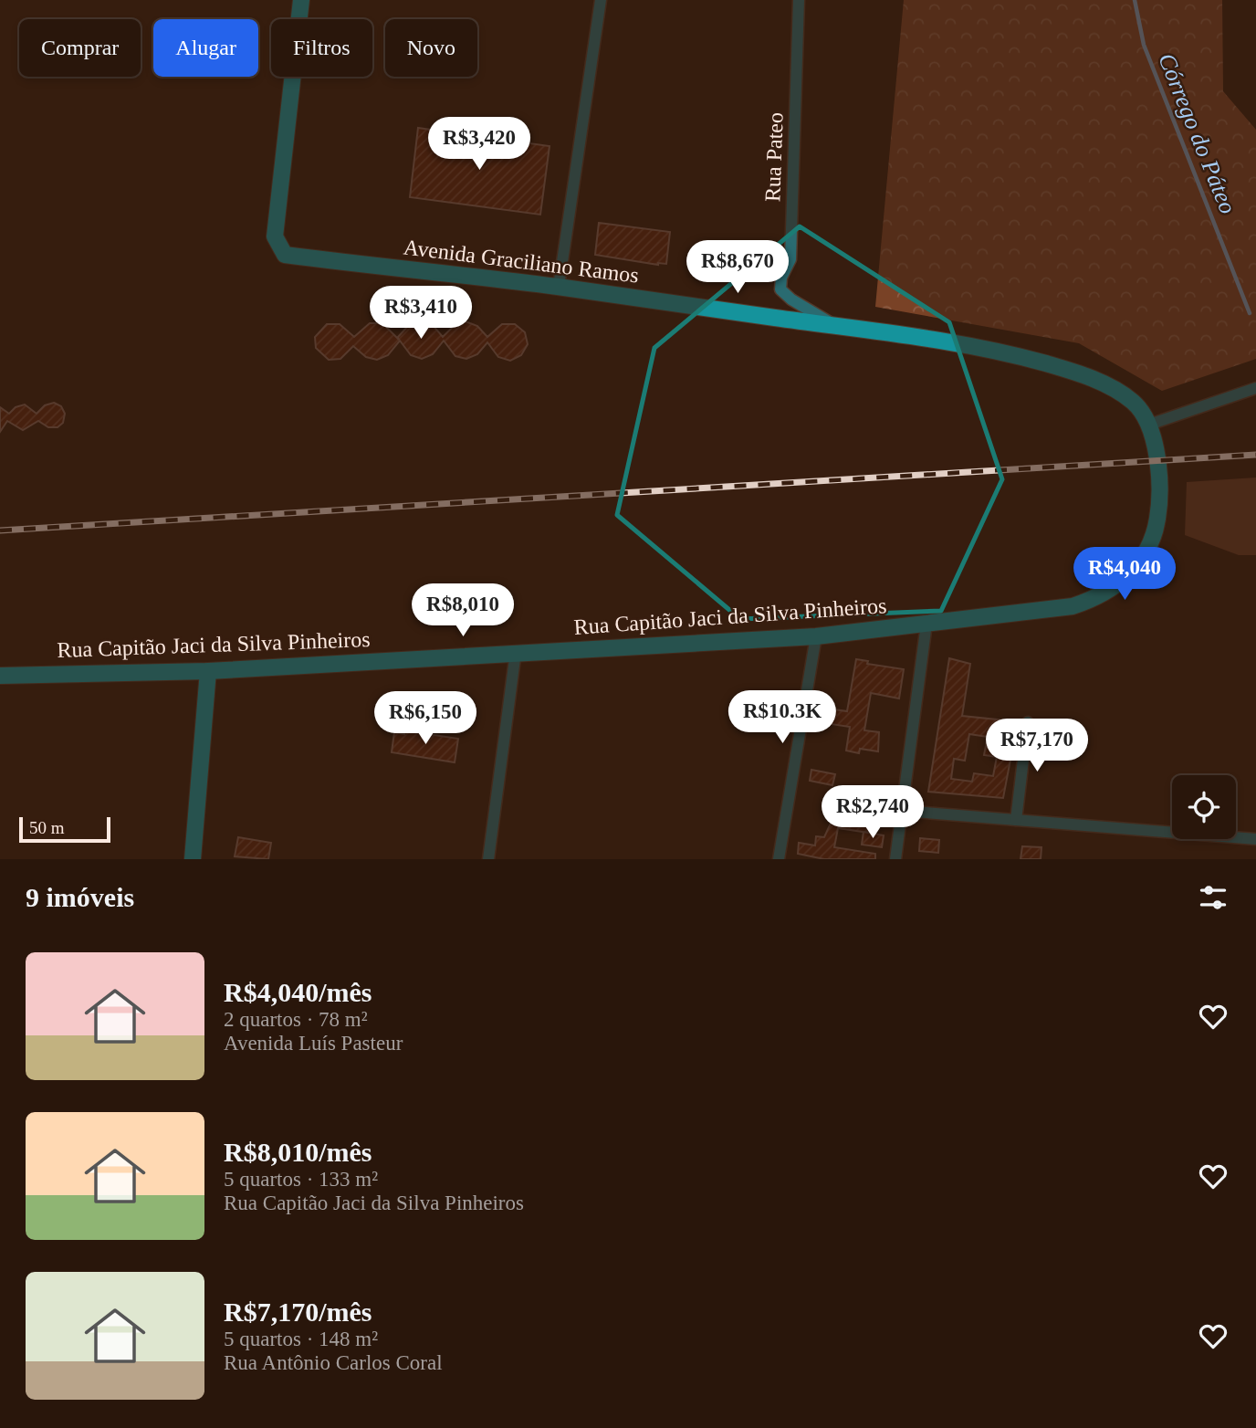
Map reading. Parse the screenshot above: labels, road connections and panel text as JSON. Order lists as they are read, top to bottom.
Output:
{
  "streets": {
    "street": ["Rua Pateo", "Avenida Graciliano Ramos", "Rua Capitão Jaci da Silva Pinheiros"]
  },
  "crossings": [
    ["Rua Pateo", "Avenida Graciliano Ramos"],
    ["Avenida Graciliano Ramos", "Rua Capitão Jaci da Silva Pinheiros"]
  ],
  "water": ["Córrego do Páteo"],
  "scale_bar": "50 m",
  "page": {
    "chip": [
      "Comprar",
      "Alugar",
      "Filtros",
      "Novo"
    ],
    "price": [
      "R$3,420",
      "R$8,670",
      "R$3,410",
      "R$4,040",
      "R$8,010",
      "R$10.3K",
      "R$6,150",
      "R$7,170",
      "R$2,740"
    ],
    "scale": "50 m",
    "heading": "9 imóveis",
    "list": [
      {
        "name": "R$4,040/mês",
        "note": "2 quartos · 78 m² · Avenida Luís Pasteur"
      },
      {
        "name": "R$8,010/mês",
        "note": "5 quartos · 133 m² · Rua Capitão Jaci da Silva Pinheiros"
      },
      {
        "name": "R$7,170/mês",
        "note": "5 quartos · 148 m² · Rua Antônio Carlos Coral"
      }
    ]
  }
}
